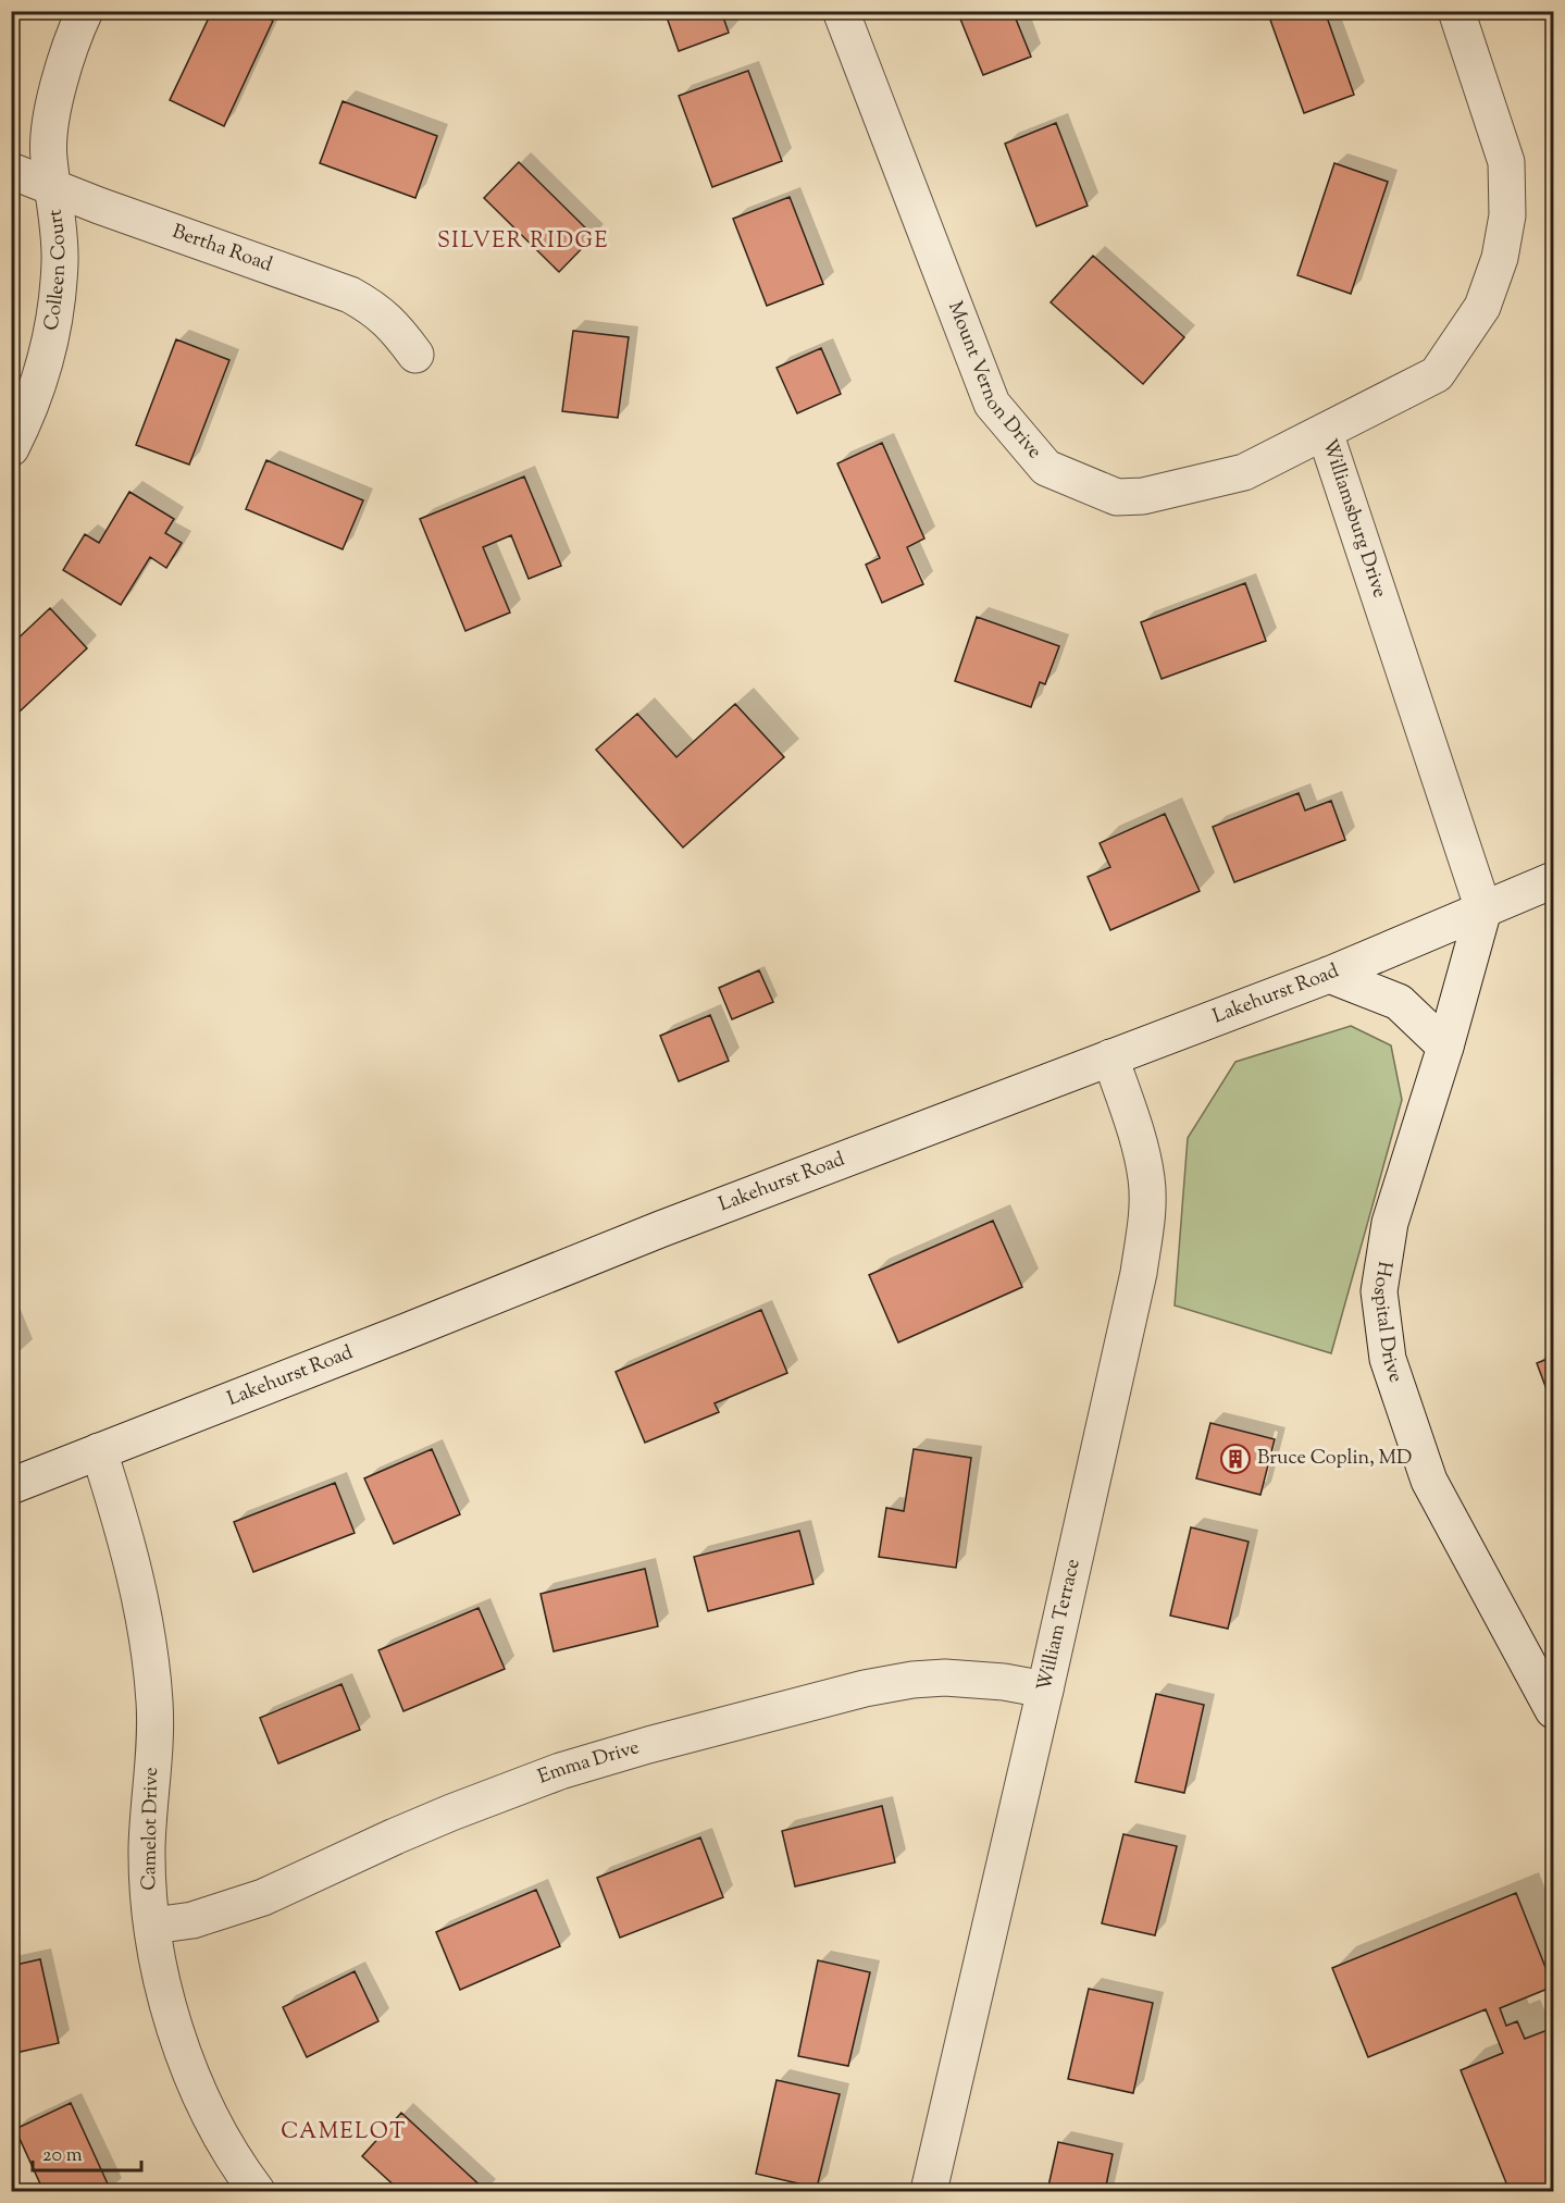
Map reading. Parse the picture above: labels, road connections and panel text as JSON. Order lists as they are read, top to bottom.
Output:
{
  "streets": {
    "street": [
      "Bertha Road",
      "Colleen Court",
      "Mount Vernon Drive",
      "Williamsburg Drive",
      "Lakehurst Road",
      "Hospital Drive",
      "William Terrace",
      "Emma Drive",
      "Camelot Drive"
    ]
  },
  "crossings": [
    ["Bertha Road", "Colleen Court"],
    ["Mount Vernon Drive", "Williamsburg Drive"],
    ["Williamsburg Drive", "Lakehurst Road"],
    ["Williamsburg Drive", "Hospital Drive"],
    ["Lakehurst Road", "Hospital Drive"],
    ["Lakehurst Road", "William Terrace"],
    ["Lakehurst Road", "Camelot Drive"],
    ["William Terrace", "Emma Drive"],
    ["Emma Drive", "Camelot Drive"]
  ],
  "districts": ["SILVER RIDGE", "CAMELOT"],
  "places": {
    "building": ["Bruce Coplin, MD"]
  },
  "scale_bar": "20 m"
}
